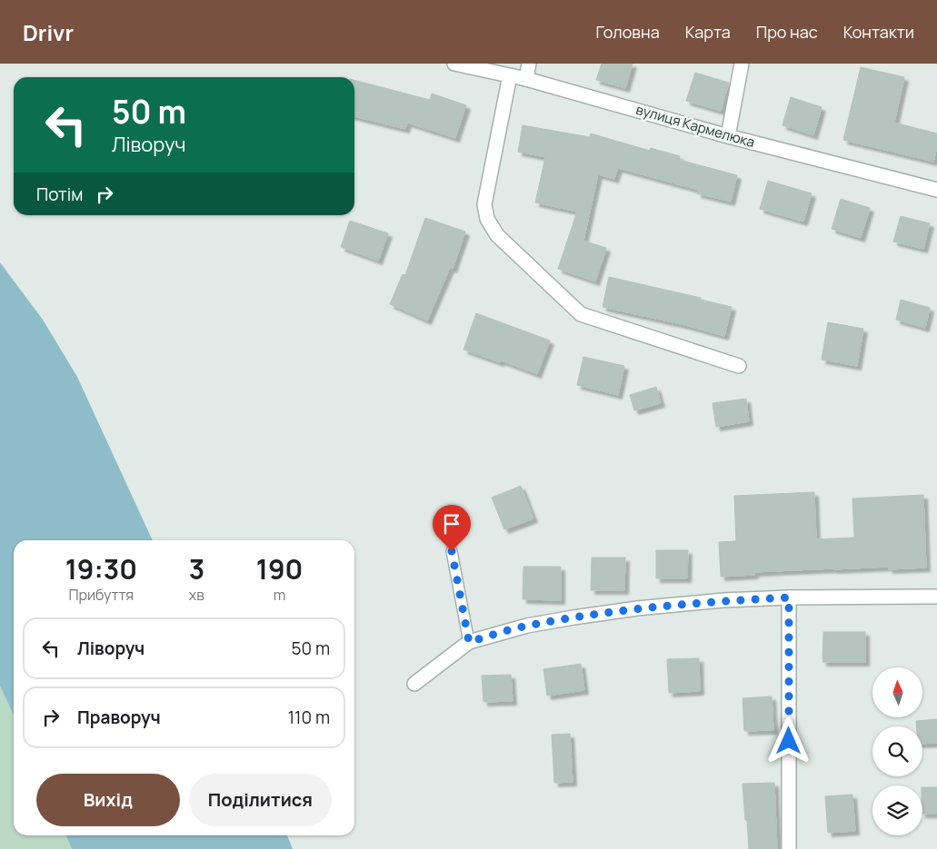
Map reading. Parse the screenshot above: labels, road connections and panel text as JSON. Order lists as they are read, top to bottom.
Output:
{
  "streets": {
    "street": ["вулиця Кармелюка"]
  },
  "north": "top",
  "page": {
    "header": "Drivr",
    "nav": [
      "Головна",
      "Карта",
      "Про нас",
      "Контакти"
    ],
    "turn": ["50 m", "Ліворуч"],
    "then": "Потім",
    "eta": [
      "19:30",
      "Прибуття",
      "3",
      "хв",
      "190",
      "m"
    ],
    "list": [
      {
        "name": "Ліворуч",
        "value": "50 m"
      },
      {
        "name": "Праворуч",
        "value": "110 m"
      }
    ],
    "buttons": ["Вихід", "Поділитися"]
  }
}
